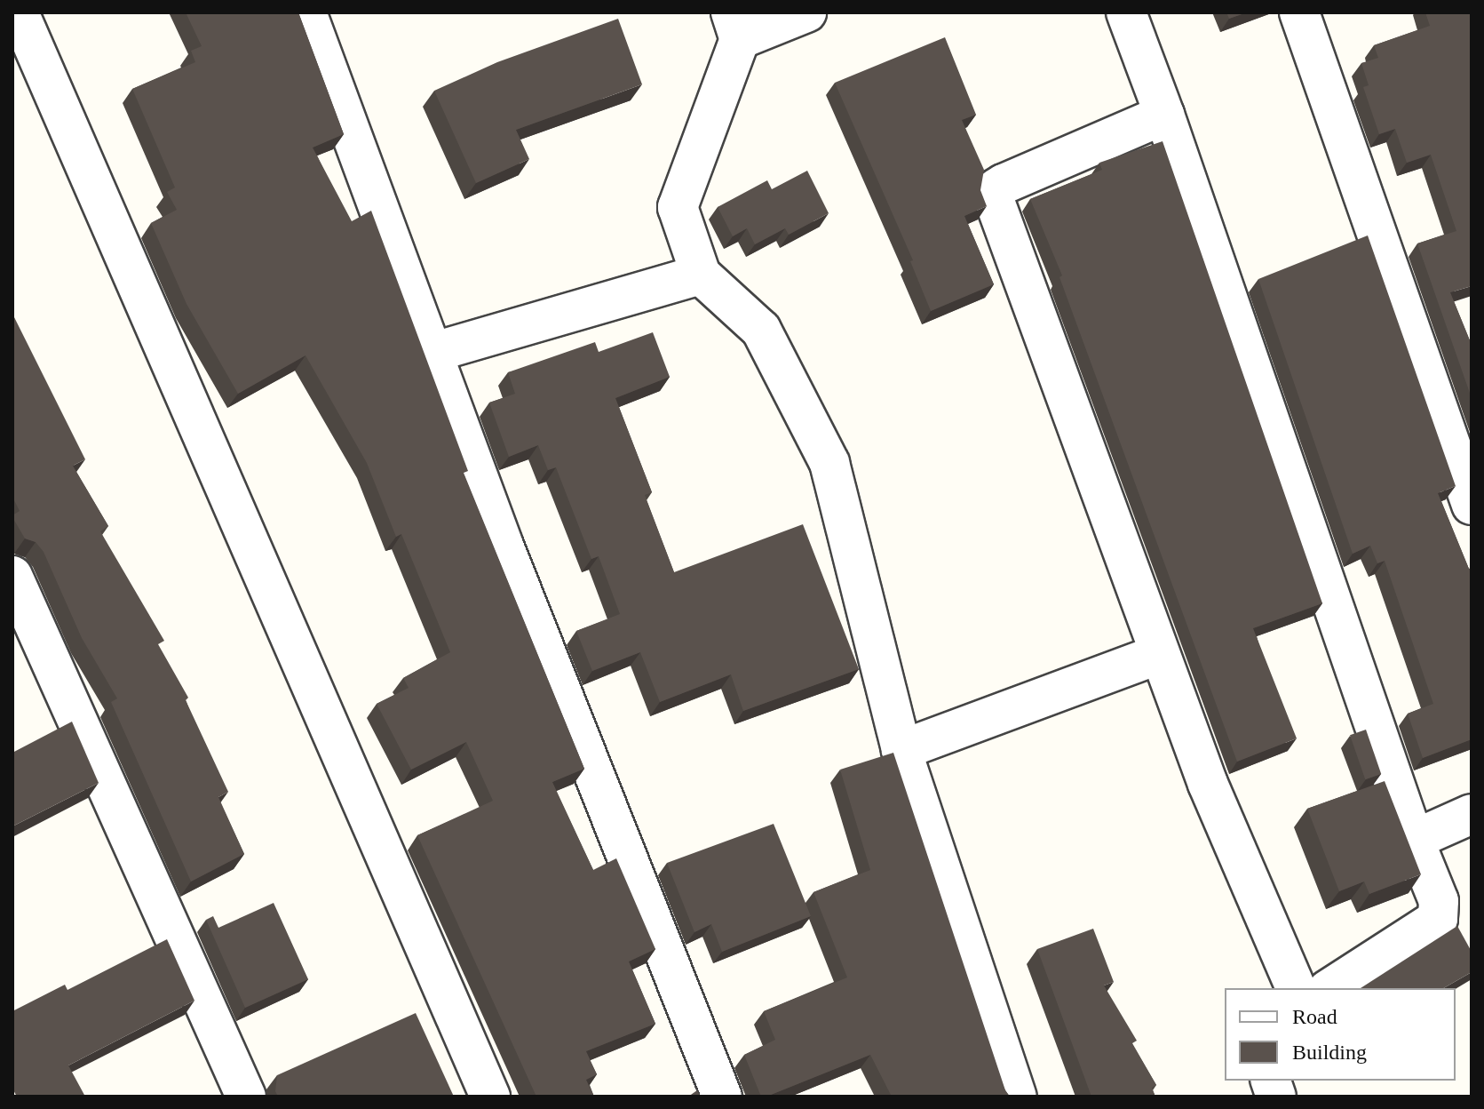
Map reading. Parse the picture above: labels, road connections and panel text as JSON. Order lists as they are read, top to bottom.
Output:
{
  "legend": ["Road", "Building"]
}
